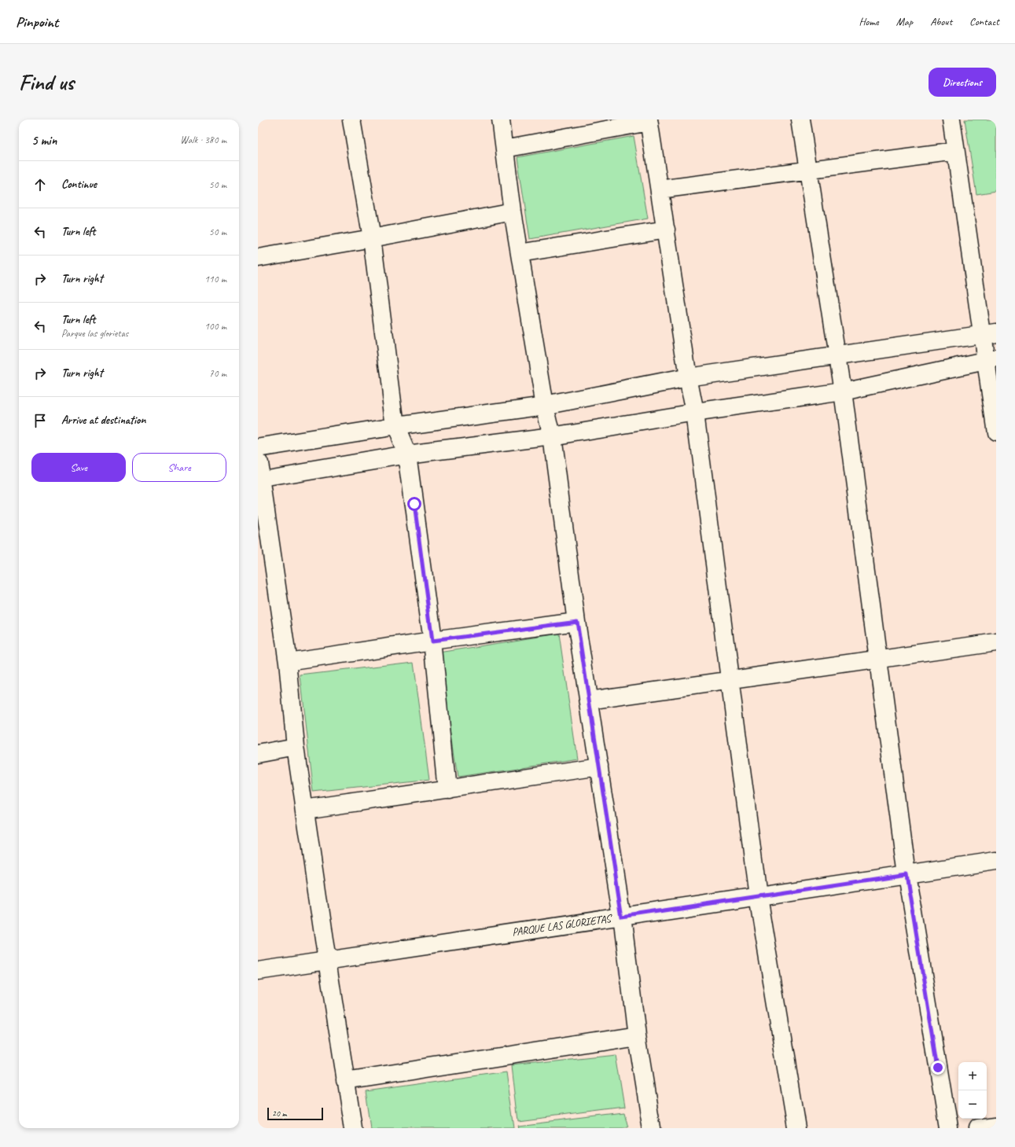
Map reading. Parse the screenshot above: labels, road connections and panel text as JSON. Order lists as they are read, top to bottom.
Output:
{
  "streets": {
    "street": ["PARQUE LAS GLORIETAS"]
  },
  "scale_bar": "20 m",
  "page": {
    "header": "Pinpoint",
    "nav": [
      "Home",
      "Map",
      "About",
      "Contact"
    ],
    "buttons": [
      "Directions",
      ["Save", "Share"]
    ],
    "title": "Find us",
    "heading": ["5 min", "Walk · 380 m"],
    "list": [
      ["Continue", "50 m"],
      ["Turn left", "50 m"],
      ["Turn right", "110 m"],
      ["Turn left", "Parque las glorietas", "100 m"],
      ["Turn right", "70 m"],
      "Arrive at destination"
    ],
    "map_buttons": ["+", "−"],
    "scale": "20 m"
  }
}
